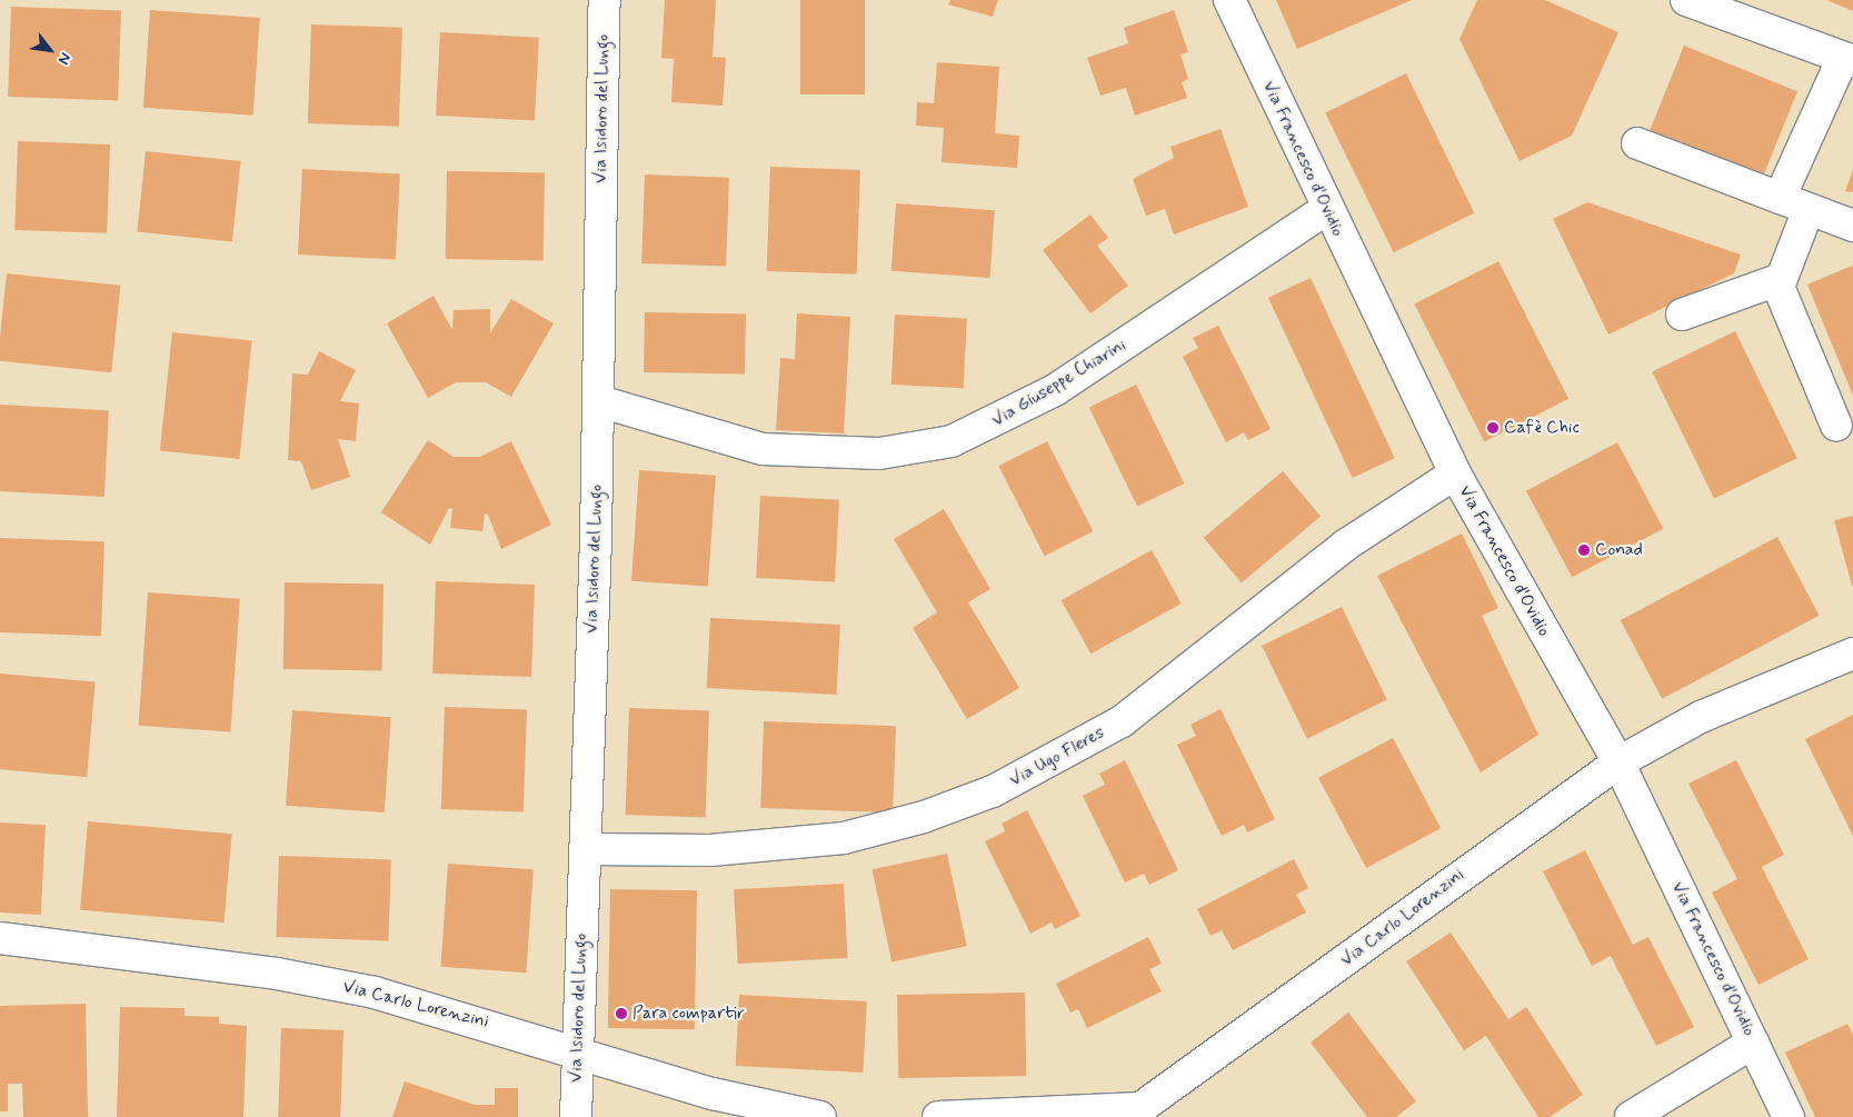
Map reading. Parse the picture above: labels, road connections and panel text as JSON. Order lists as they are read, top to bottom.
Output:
{
  "streets": {
    "street": [
      "Via Isidoro del Lungo",
      "Via Francesco d'Ovidio",
      "Via Giuseppe Chiarini",
      "Via Ugo Fleres",
      "Via Carlo Lorenzini"
    ]
  },
  "crossings": [
    ["Via Isidoro del Lungo", "Via Giuseppe Chiarini"],
    ["Via Isidoro del Lungo", "Via Ugo Fleres"],
    ["Via Isidoro del Lungo", "Via Carlo Lorenzini"],
    ["Via Francesco d'Ovidio", "Via Giuseppe Chiarini"],
    ["Via Francesco d'Ovidio", "Via Ugo Fleres"],
    ["Via Francesco d'Ovidio", "Via Carlo Lorenzini"]
  ],
  "places": ["Cafè Chic", "Conad", "Para compartir"],
  "north": "bottom right"
}
